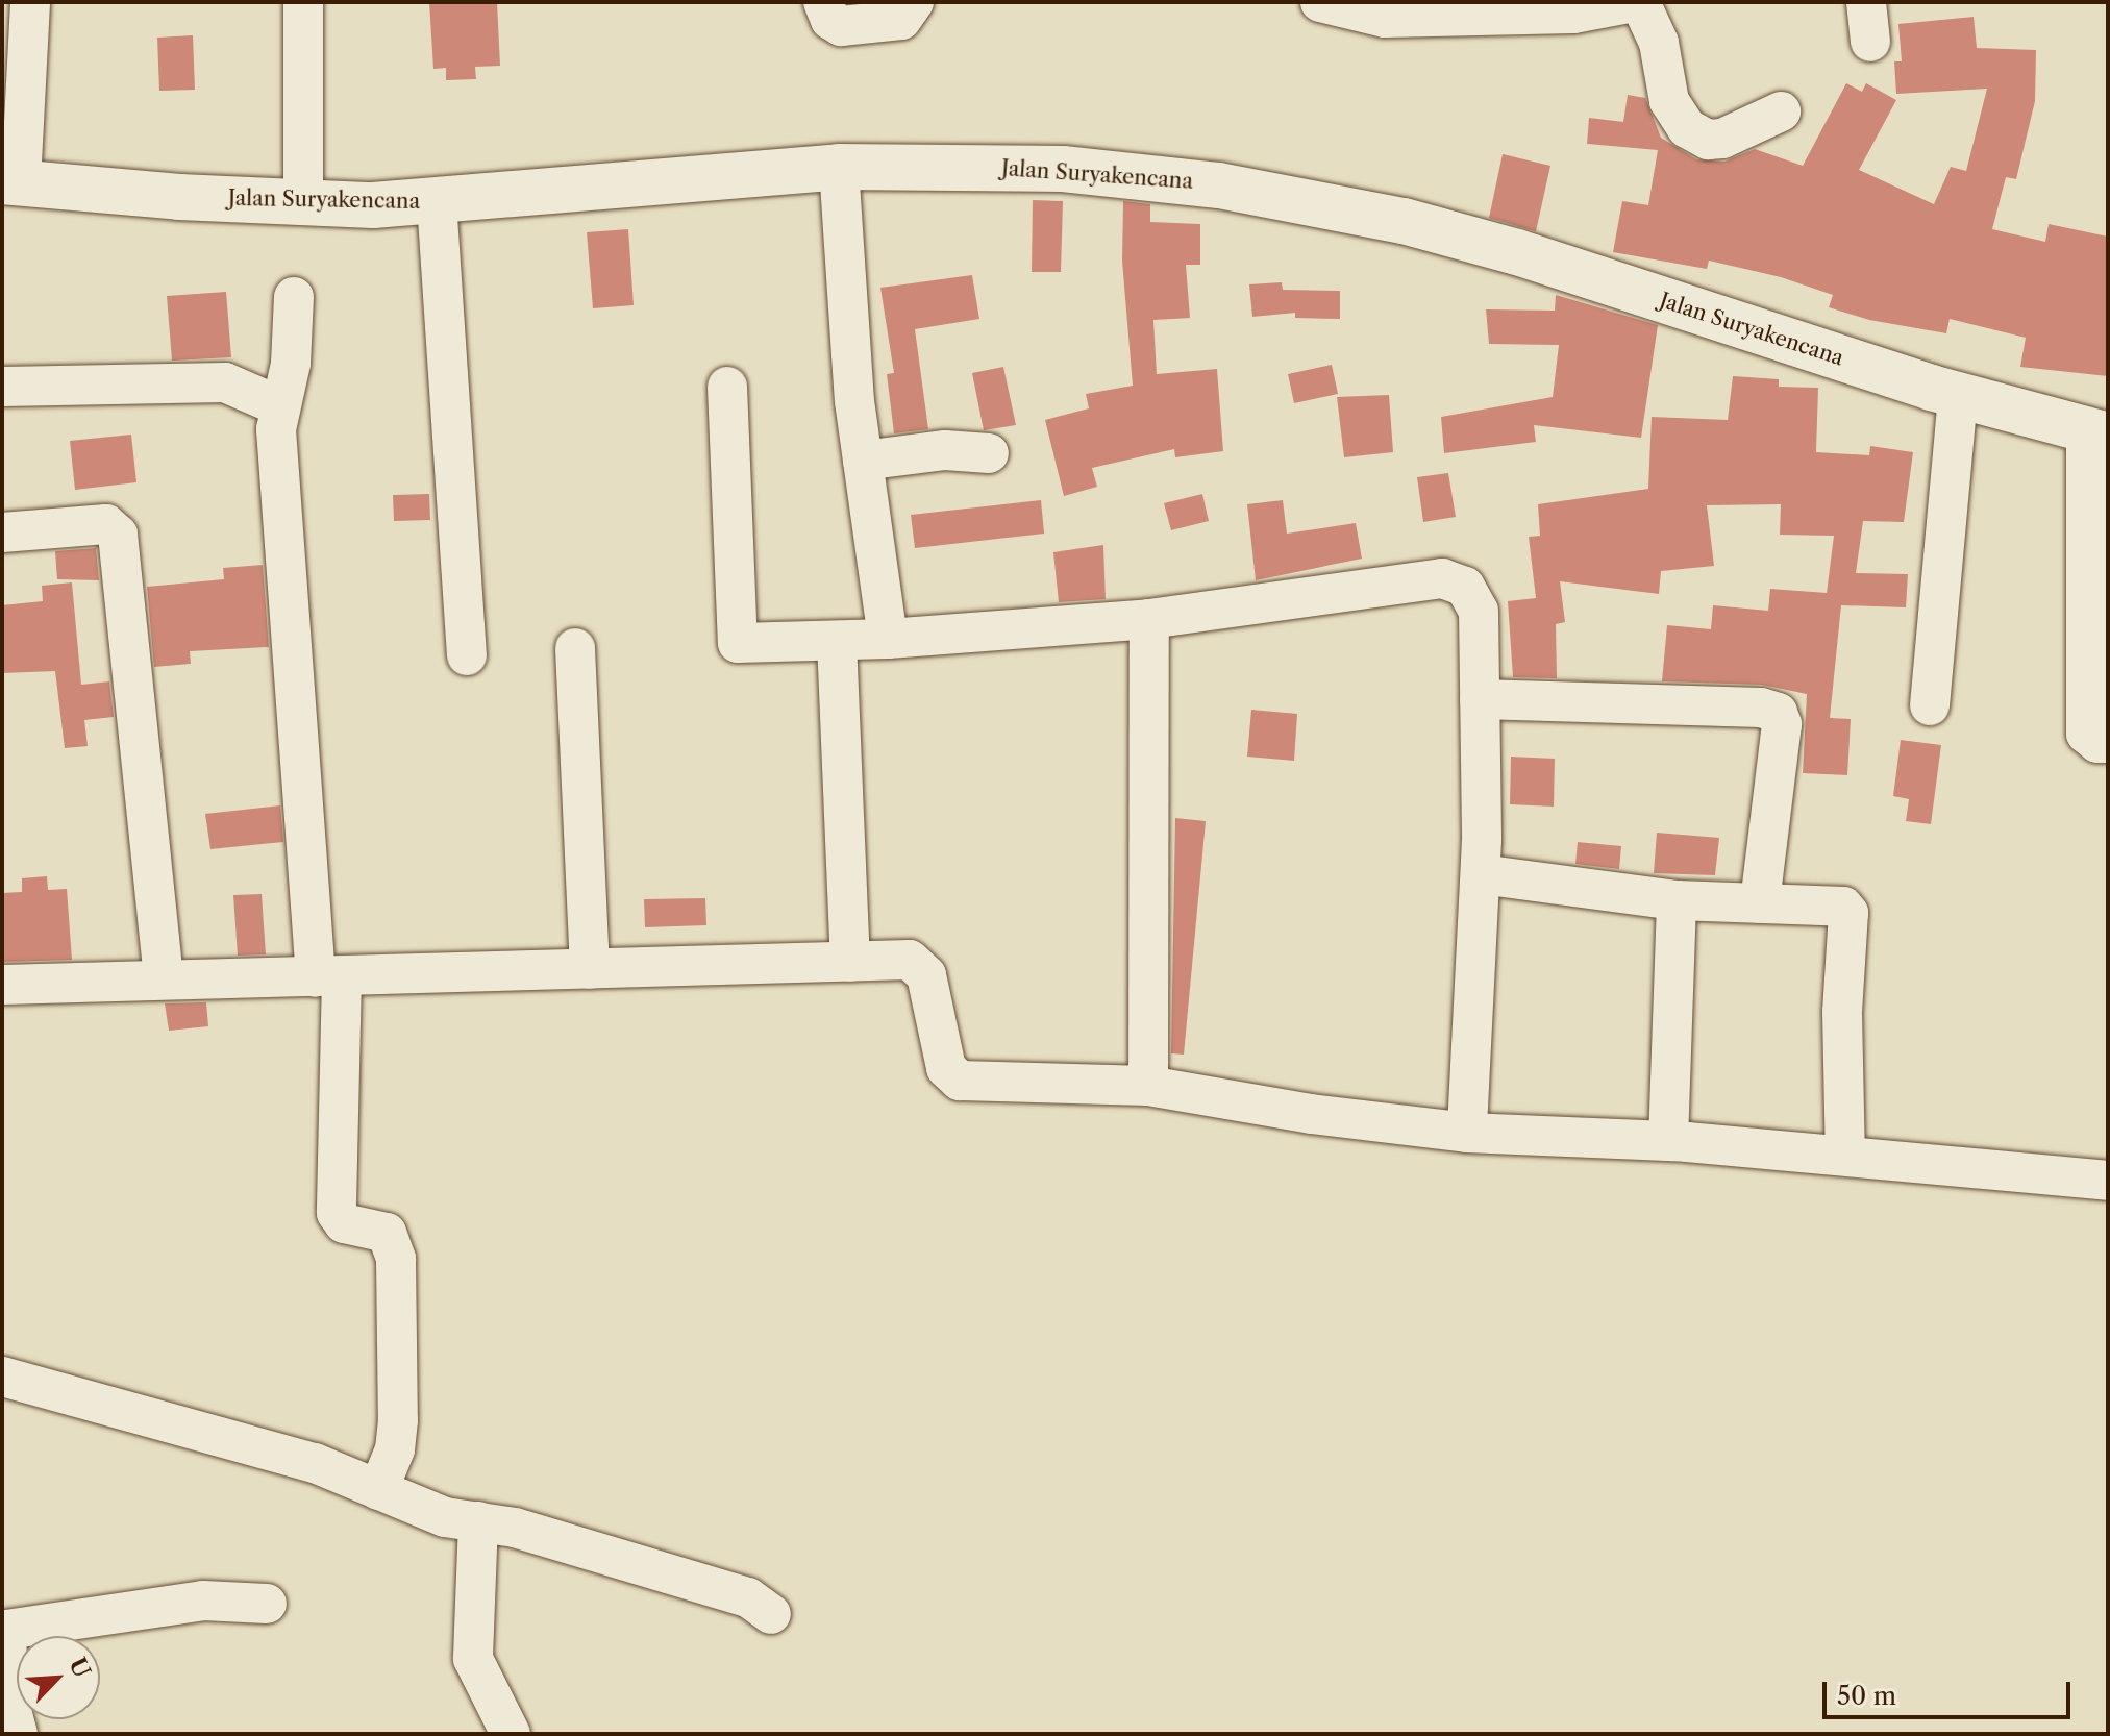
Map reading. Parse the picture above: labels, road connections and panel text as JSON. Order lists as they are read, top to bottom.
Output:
{
  "streets": {
    "street": ["Jalan Suryakencana"]
  },
  "scale_bar": "50 m",
  "north": "top right"
}
